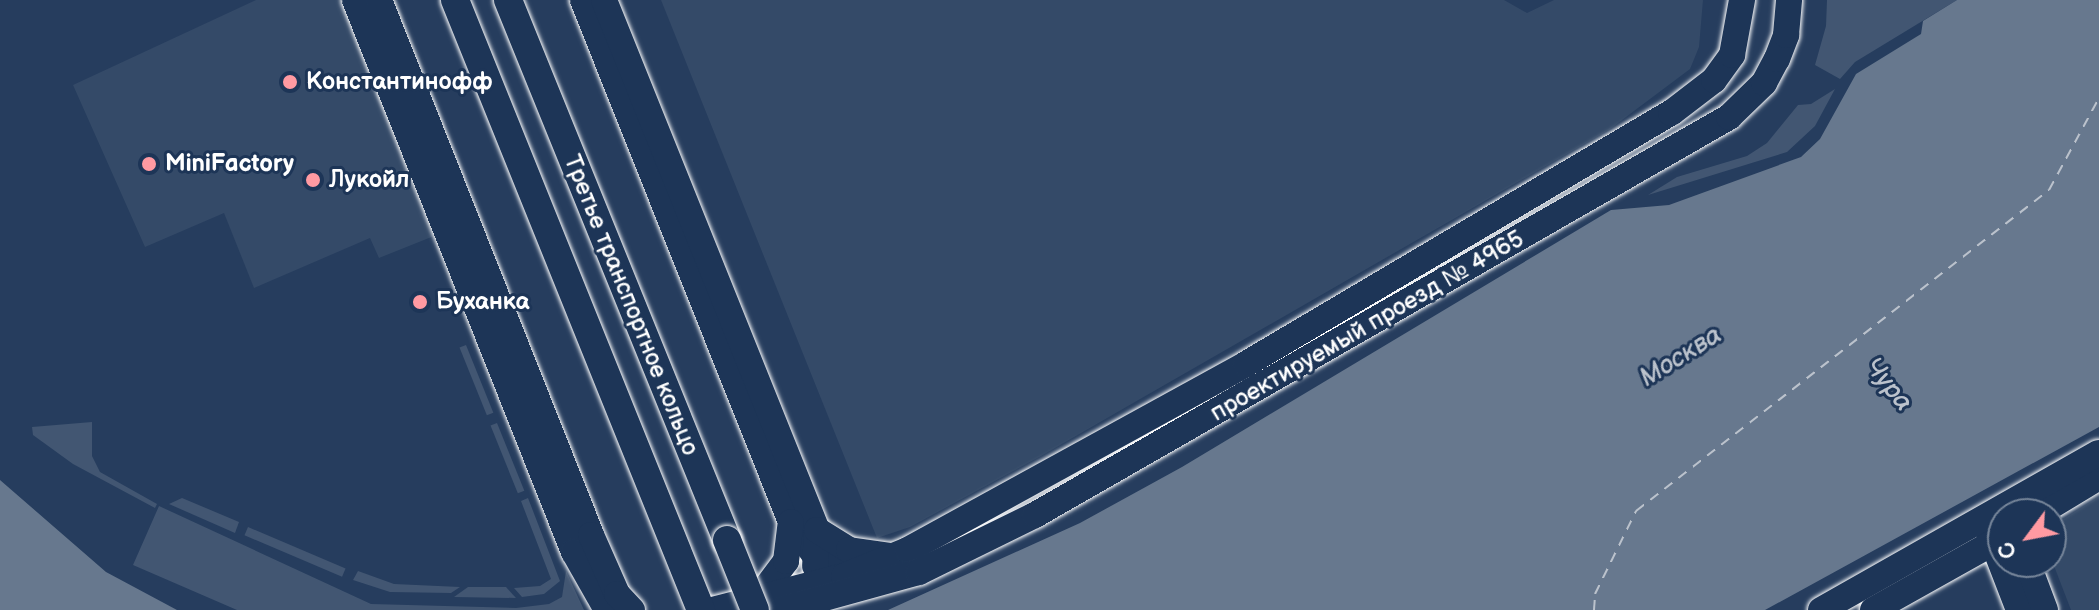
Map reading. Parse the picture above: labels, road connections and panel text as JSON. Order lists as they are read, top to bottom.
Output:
{
  "streets": {
    "main road": ["Третье транспортное кольцо", "проектируемый проезд № 4965"]
  },
  "crossings": [
    ["Третье транспортное кольцо", "проектируемый проезд № 4965"]
  ],
  "water": ["Москва", "Чура"],
  "places": [
    "Константинофф",
    "MiniFactory",
    "Лукойл",
    "Буханка"
  ],
  "north": "bottom left"
}
